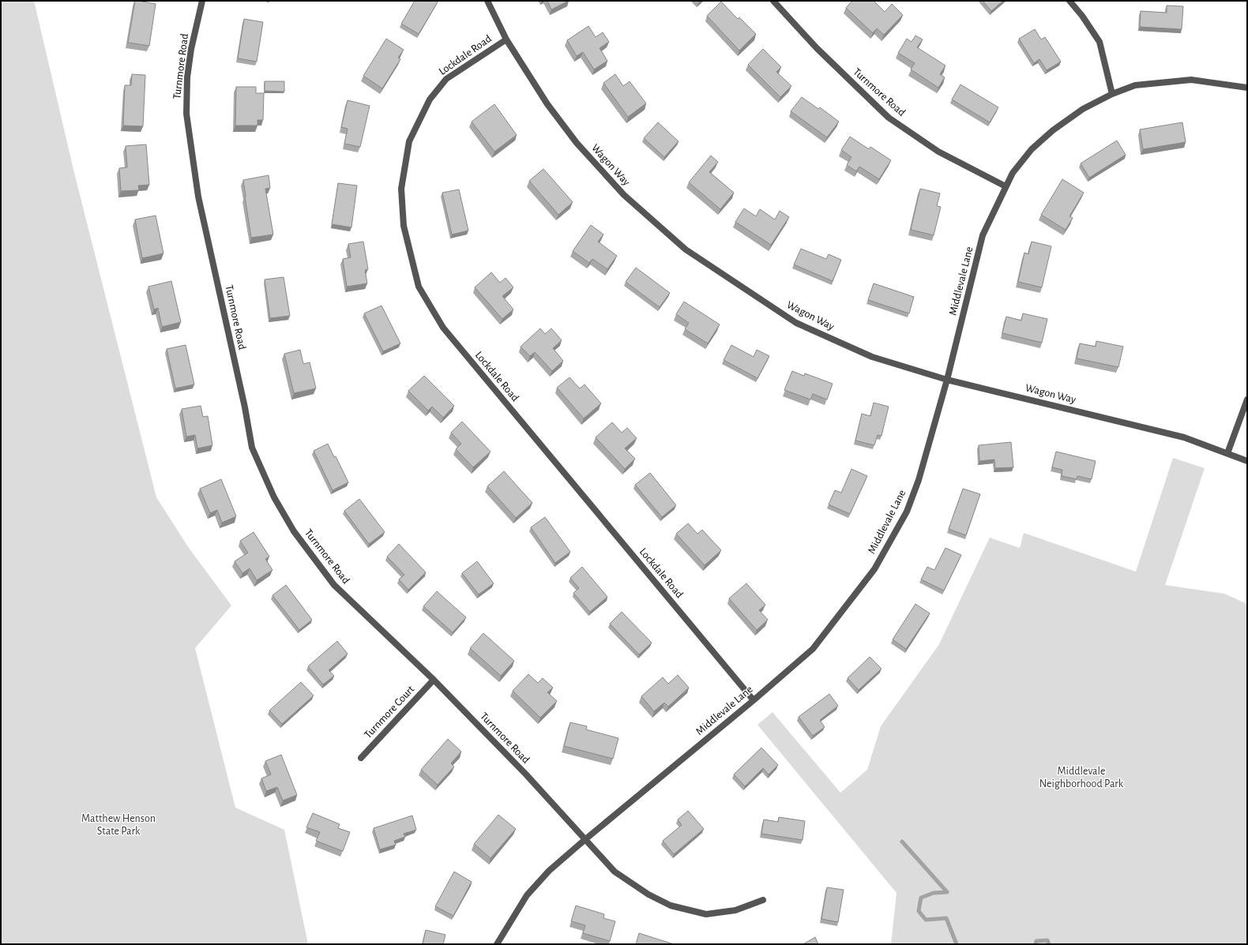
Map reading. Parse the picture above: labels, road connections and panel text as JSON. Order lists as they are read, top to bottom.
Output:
{
  "streets": {
    "street": [
      "Lockdale Road",
      "Turnmore Road",
      "Wagon Way",
      "Middlevale Lane",
      "Turnmore Court"
    ]
  },
  "crossings": [
    ["Lockdale Road", "Wagon Way"],
    ["Lockdale Road", "Middlevale Lane"],
    ["Turnmore Road", "Middlevale Lane"],
    ["Turnmore Road", "Turnmore Court"],
    ["Wagon Way", "Middlevale Lane"]
  ],
  "parks": ["Middlevale Neighborhood Park", "Matthew Henson State Park"]
}
